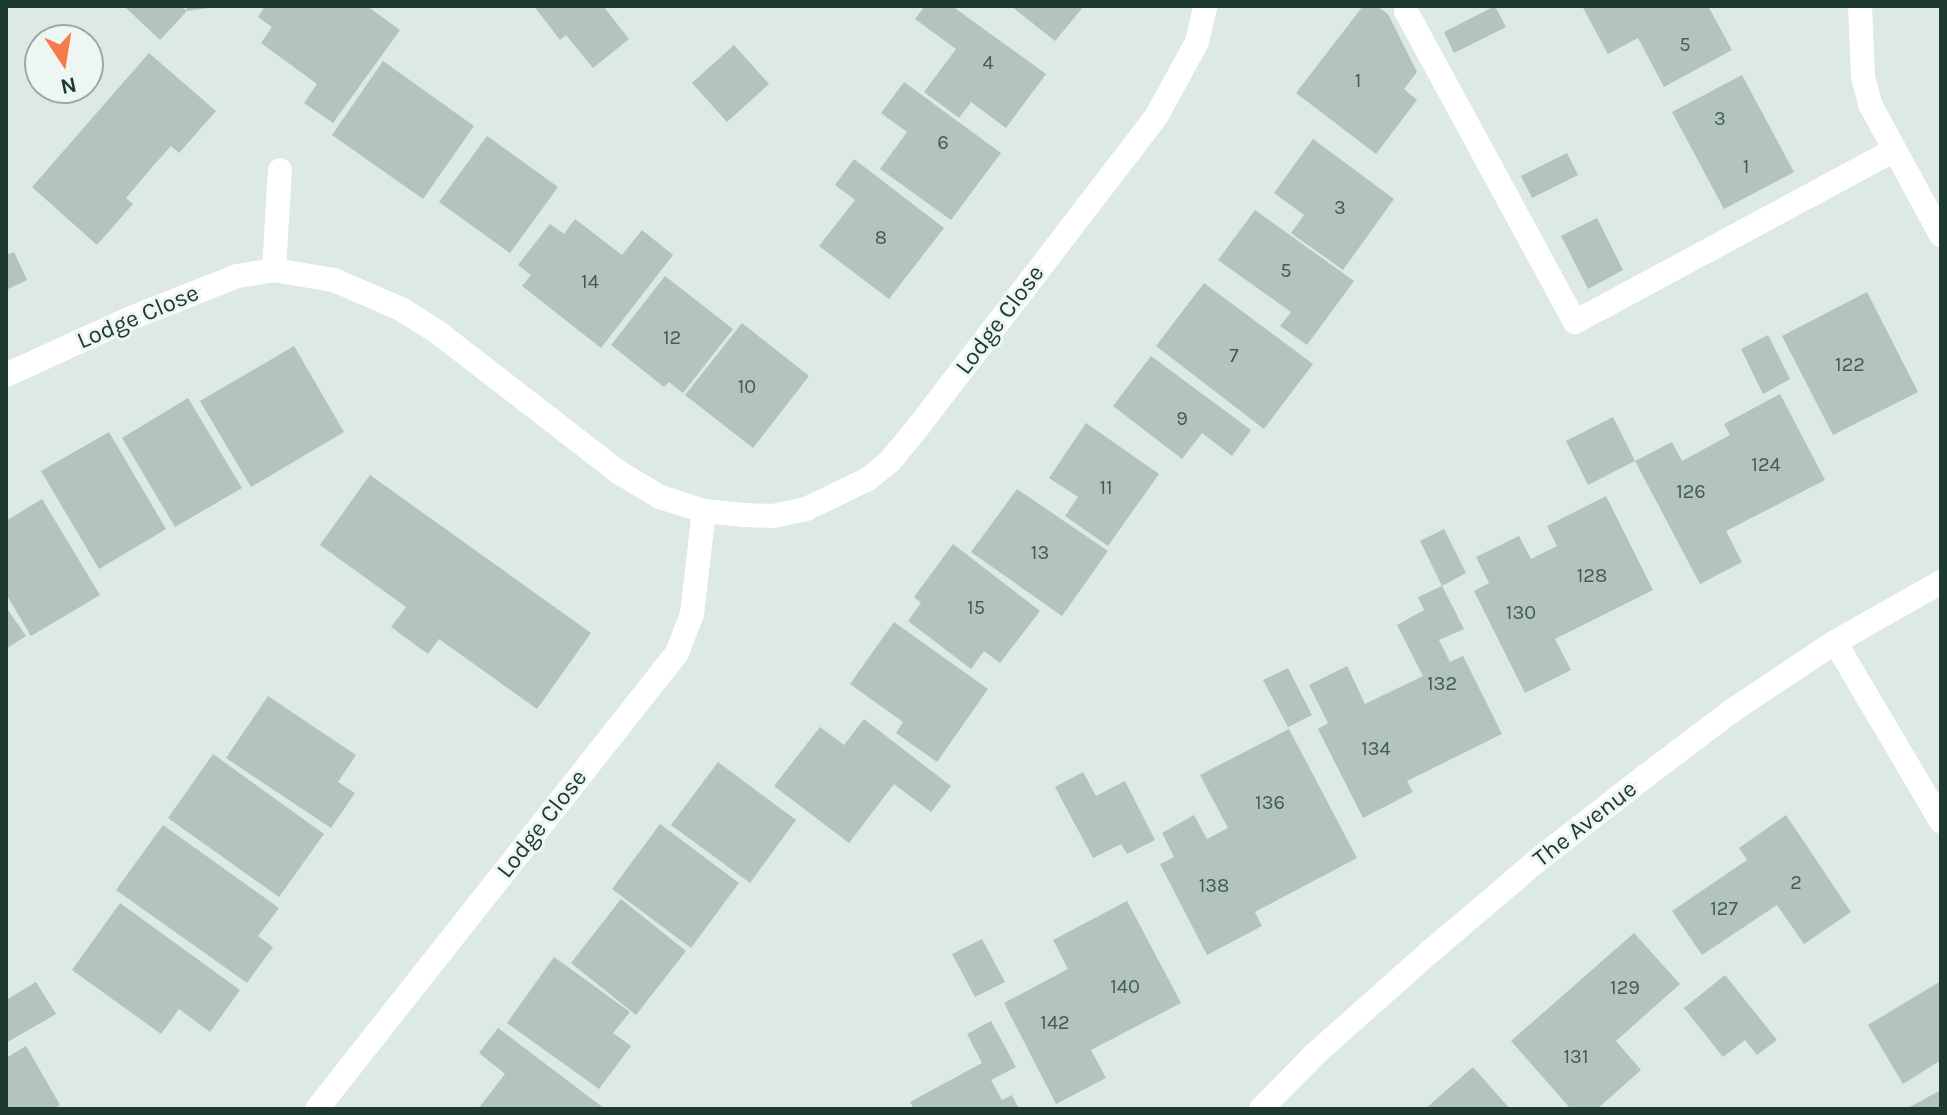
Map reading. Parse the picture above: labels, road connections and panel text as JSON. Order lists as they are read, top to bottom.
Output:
{
  "streets": {
    "street": ["Lodge Close", "The Avenue"]
  },
  "house_numbers": [
    "5",
    "4",
    "1",
    "3",
    "6",
    "1",
    "3",
    "8",
    "5",
    "14",
    "12",
    "7",
    "122",
    "10",
    "9",
    "124",
    "11",
    "126",
    "13",
    "128",
    "15",
    "130",
    "132",
    "134",
    "136",
    "2",
    "138",
    "127",
    "140",
    "129",
    "142",
    "131"
  ],
  "north": "bottom"
}
